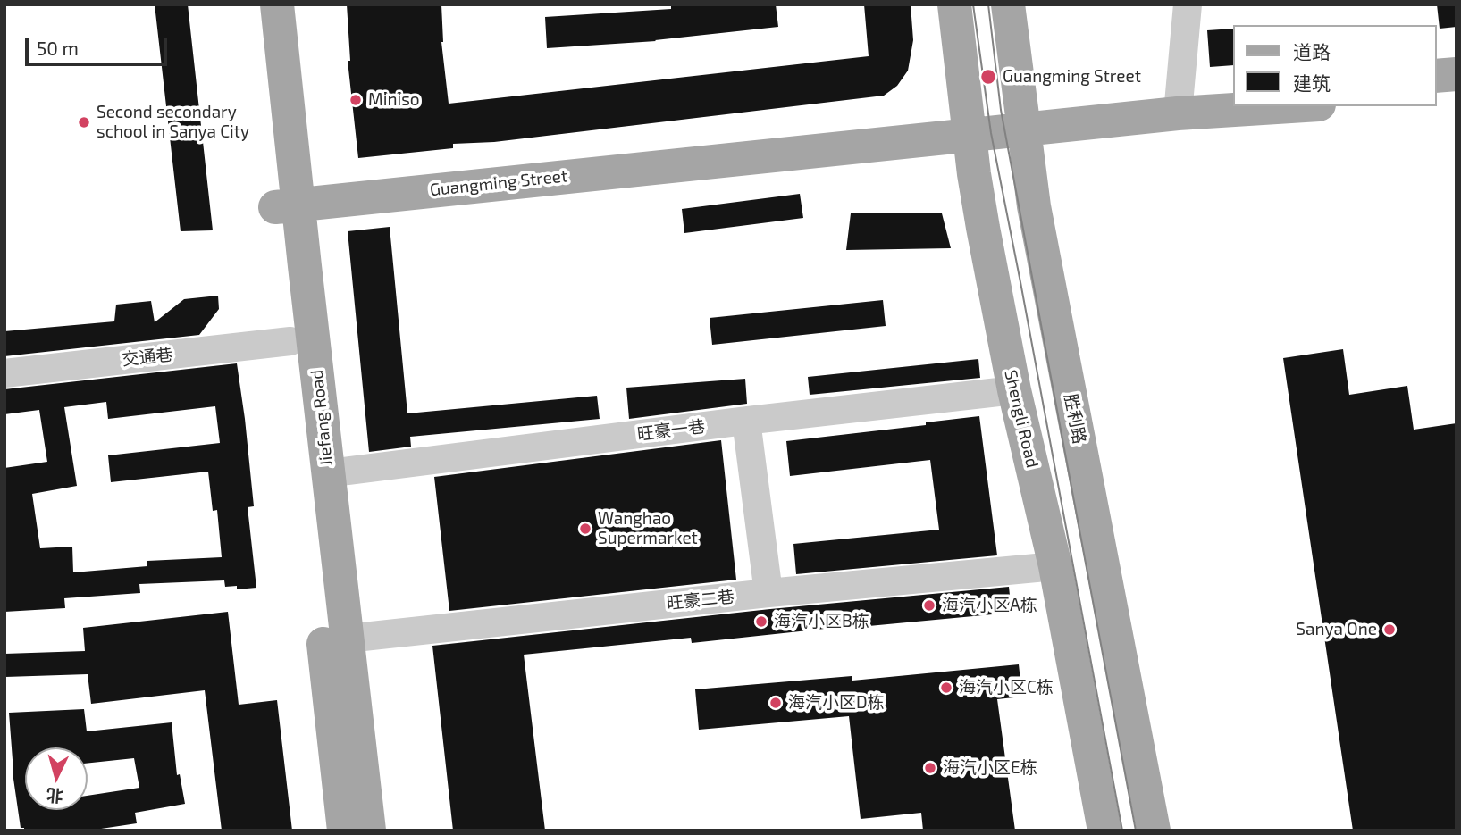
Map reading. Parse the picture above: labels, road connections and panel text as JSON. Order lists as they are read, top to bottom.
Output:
{
  "streets": {
    "main road": [
      "Guangming Street",
      "Jiefang Road",
      "Shengli Road",
      "胜利路"
    ],
    "street": ["交通巷", "旺豪一巷", "旺豪二巷"]
  },
  "crossings": [
    ["Guangming Street", "Jiefang Road"],
    ["Guangming Street", "Shengli Road"],
    ["Guangming Street", "胜利路"],
    ["交通巷", "Jiefang Road"],
    ["Jiefang Road", "旺豪一巷"],
    ["Jiefang Road", "旺豪二巷"],
    ["Shengli Road", "旺豪一巷"],
    ["Shengli Road", "旺豪二巷"]
  ],
  "places": [
    "Guangming Street",
    "Miniso",
    "Second secondary school in Sanya City",
    "Wanghao Supermarket",
    "海汽小区A栋",
    "海汽小区B栋",
    "Sanya One",
    "海汽小区C栋",
    "海汽小区D栋",
    "海汽小区E栋"
  ],
  "legend": ["道路", "建筑"],
  "scale_bar": "50 m",
  "north": "bottom"
}
